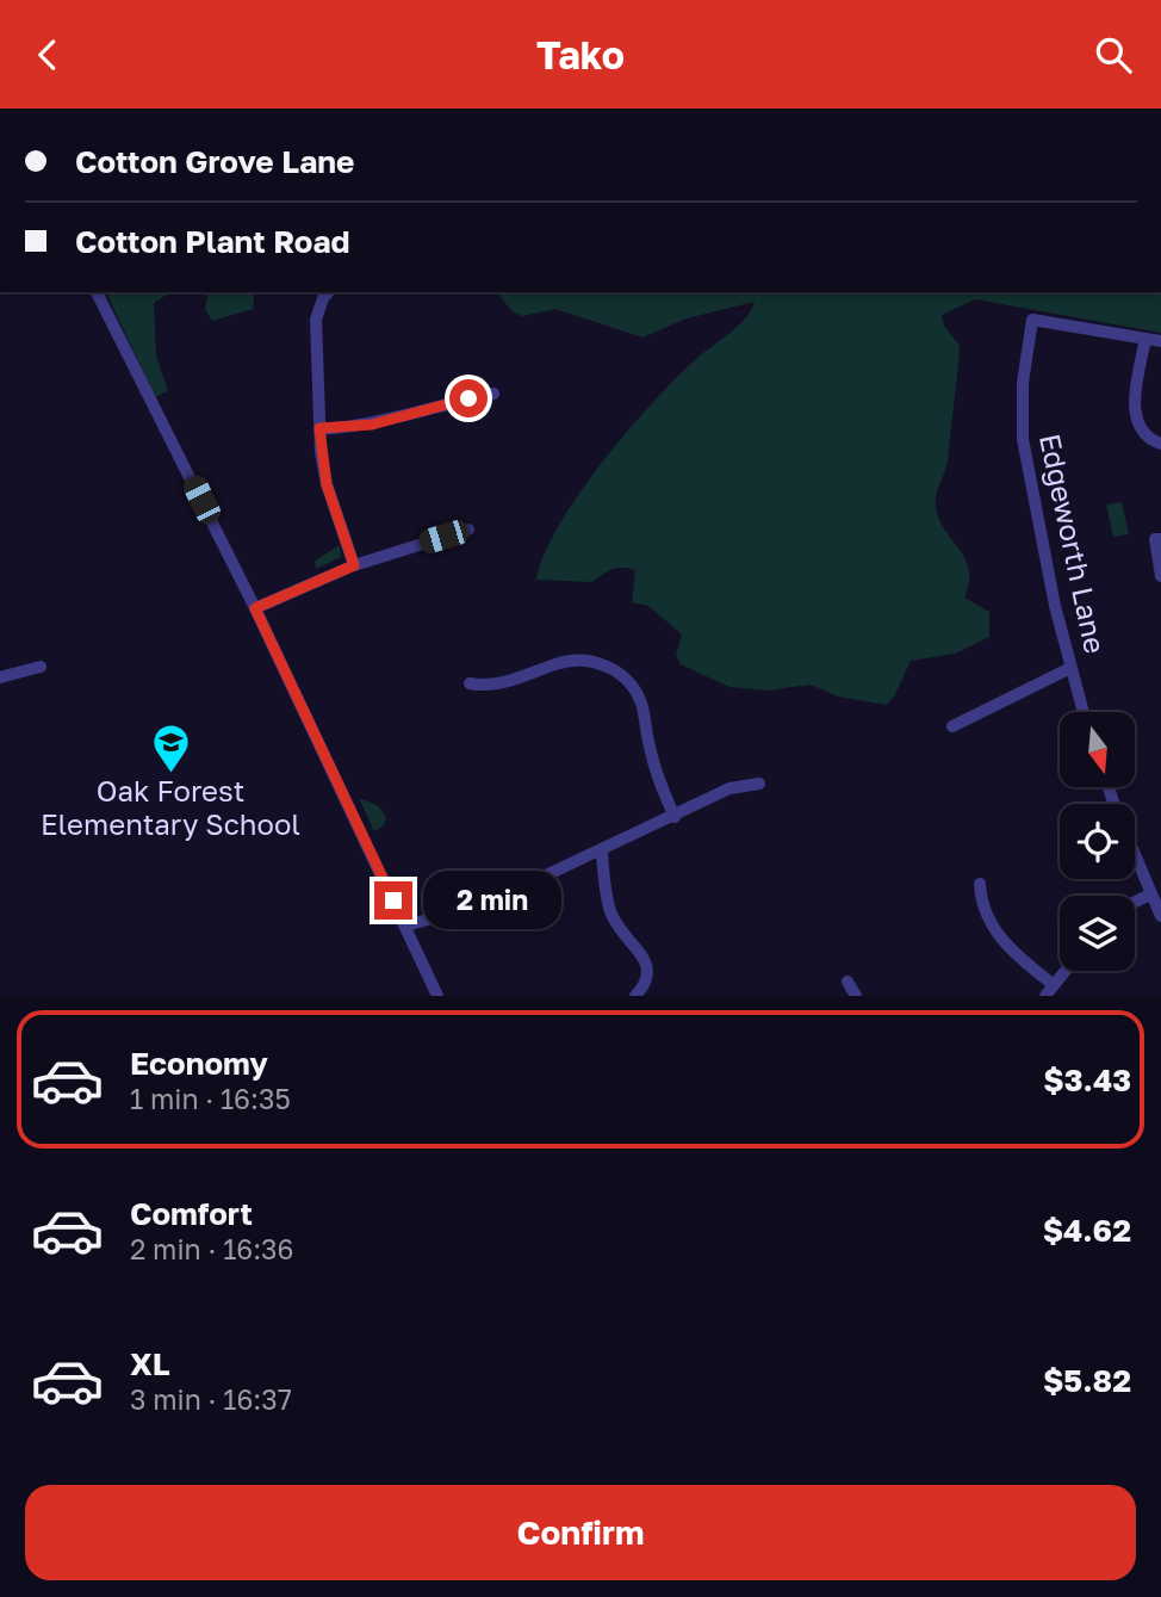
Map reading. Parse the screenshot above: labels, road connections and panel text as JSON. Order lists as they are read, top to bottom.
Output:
{
  "streets": {
    "street": ["Edgeworth Lane"]
  },
  "places": {
    "school or university": ["Oak Forest Elementary School"]
  },
  "north": "bottom",
  "page": {
    "header": "Tako",
    "banner": ["Cotton Grove Lane", "Cotton Plant Road"],
    "bubble": "2 min",
    "list": [
      {
        "name": "Economy",
        "note": "1 min · 16:35",
        "value": "$3.43"
      },
      {
        "name": "Comfort",
        "note": "2 min · 16:36",
        "value": "$4.62"
      },
      {
        "name": "XL",
        "note": "3 min · 16:37",
        "value": "$5.82"
      }
    ],
    "buttons": "Confirm"
  }
}
